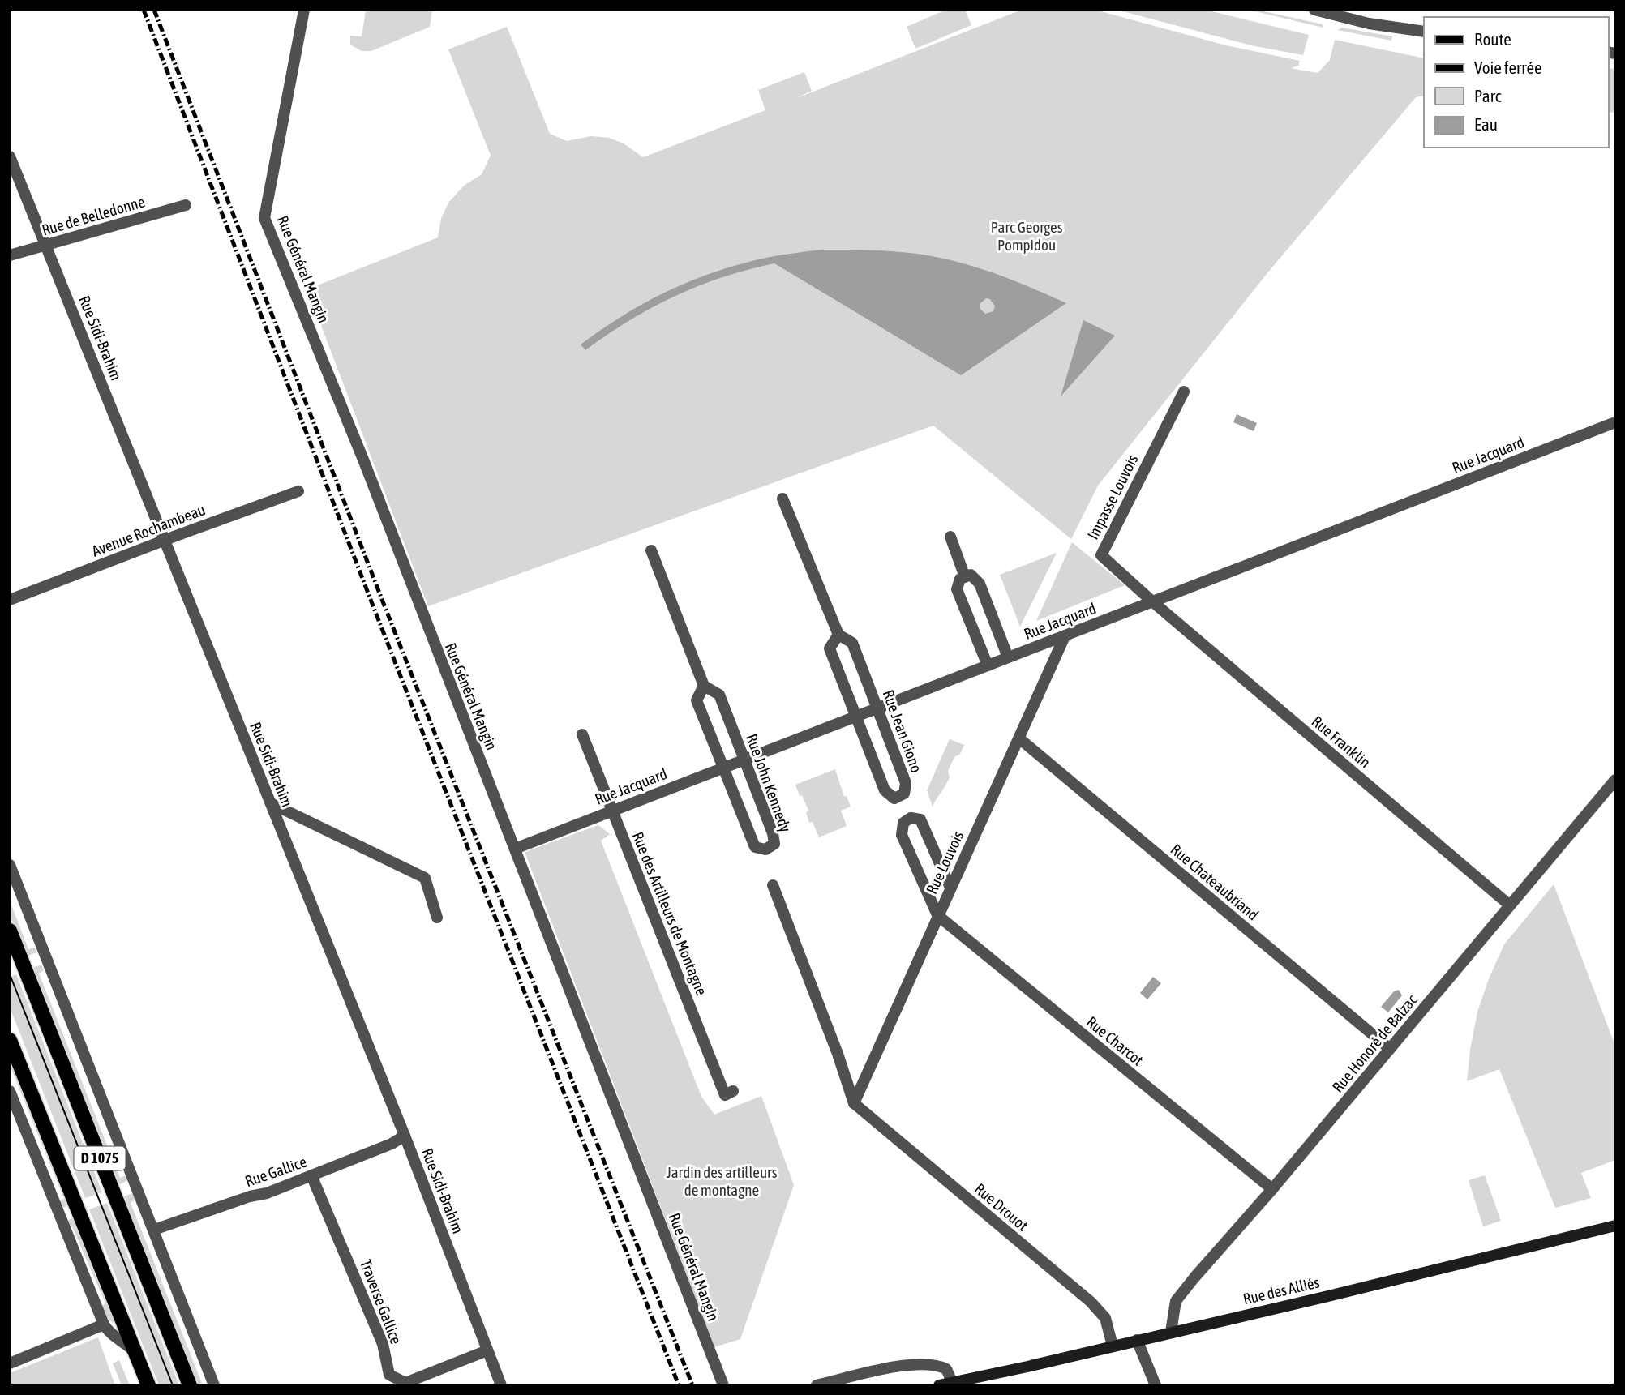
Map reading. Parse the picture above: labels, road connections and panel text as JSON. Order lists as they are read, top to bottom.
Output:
{
  "streets": {
    "main road": ["D 1075", "Rue des Alliés"],
    "street": [
      "Rue de Belledonne",
      "Rue Général Mangin",
      "Rue Sidi-Brahim",
      "Rue Jacquard",
      "Impasse Louvois",
      "Avenue Rochambeau",
      "Rue Jean Giono",
      "Rue Franklin",
      "Rue John Kennedy",
      "Rue Louvois",
      "Rue Chateaubriand",
      "Rue des Artilleurs de Montagne",
      "Rue Charcot",
      "Rue Honoré de Balzac",
      "Rue Gallice",
      "Rue Drouot",
      "Traverse Gallice"
    ]
  },
  "crossings": [
    ["Rue de Belledonne", "Rue Sidi-Brahim"],
    ["Rue Général Mangin", "Rue Jacquard"],
    ["Rue Sidi-Brahim", "Avenue Rochambeau"],
    ["Rue Sidi-Brahim", "Rue Gallice"],
    ["Rue Sidi-Brahim", "Traverse Gallice"],
    ["Rue Jacquard", "Impasse Louvois"],
    ["Rue Jacquard", "Rue Jean Giono"],
    ["Rue Jacquard", "Rue Franklin"],
    ["Rue Jacquard", "Rue John Kennedy"],
    ["Rue Jacquard", "Rue Louvois"],
    ["Rue Jacquard", "Rue des Artilleurs de Montagne"],
    ["Impasse Louvois", "Rue Franklin"],
    ["Rue Franklin", "Rue Honoré de Balzac"],
    ["Rue Louvois", "Rue Chateaubriand"],
    ["Rue Louvois", "Rue Charcot"],
    ["Rue Louvois", "Rue Drouot"],
    ["Rue Chateaubriand", "Rue Honoré de Balzac"],
    ["Rue Charcot", "Rue Honoré de Balzac"],
    ["Rue Honoré de Balzac", "Rue des Alliés"],
    ["Rue Gallice", "Traverse Gallice"],
    ["Rue Drouot", "Rue des Alliés"]
  ],
  "parks": ["Parc Georges Pompidou", "Jardin des artilleurs de montagne"],
  "legend": [
    "Route",
    "Voie ferrée",
    "Parc",
    "Eau"
  ]
}
